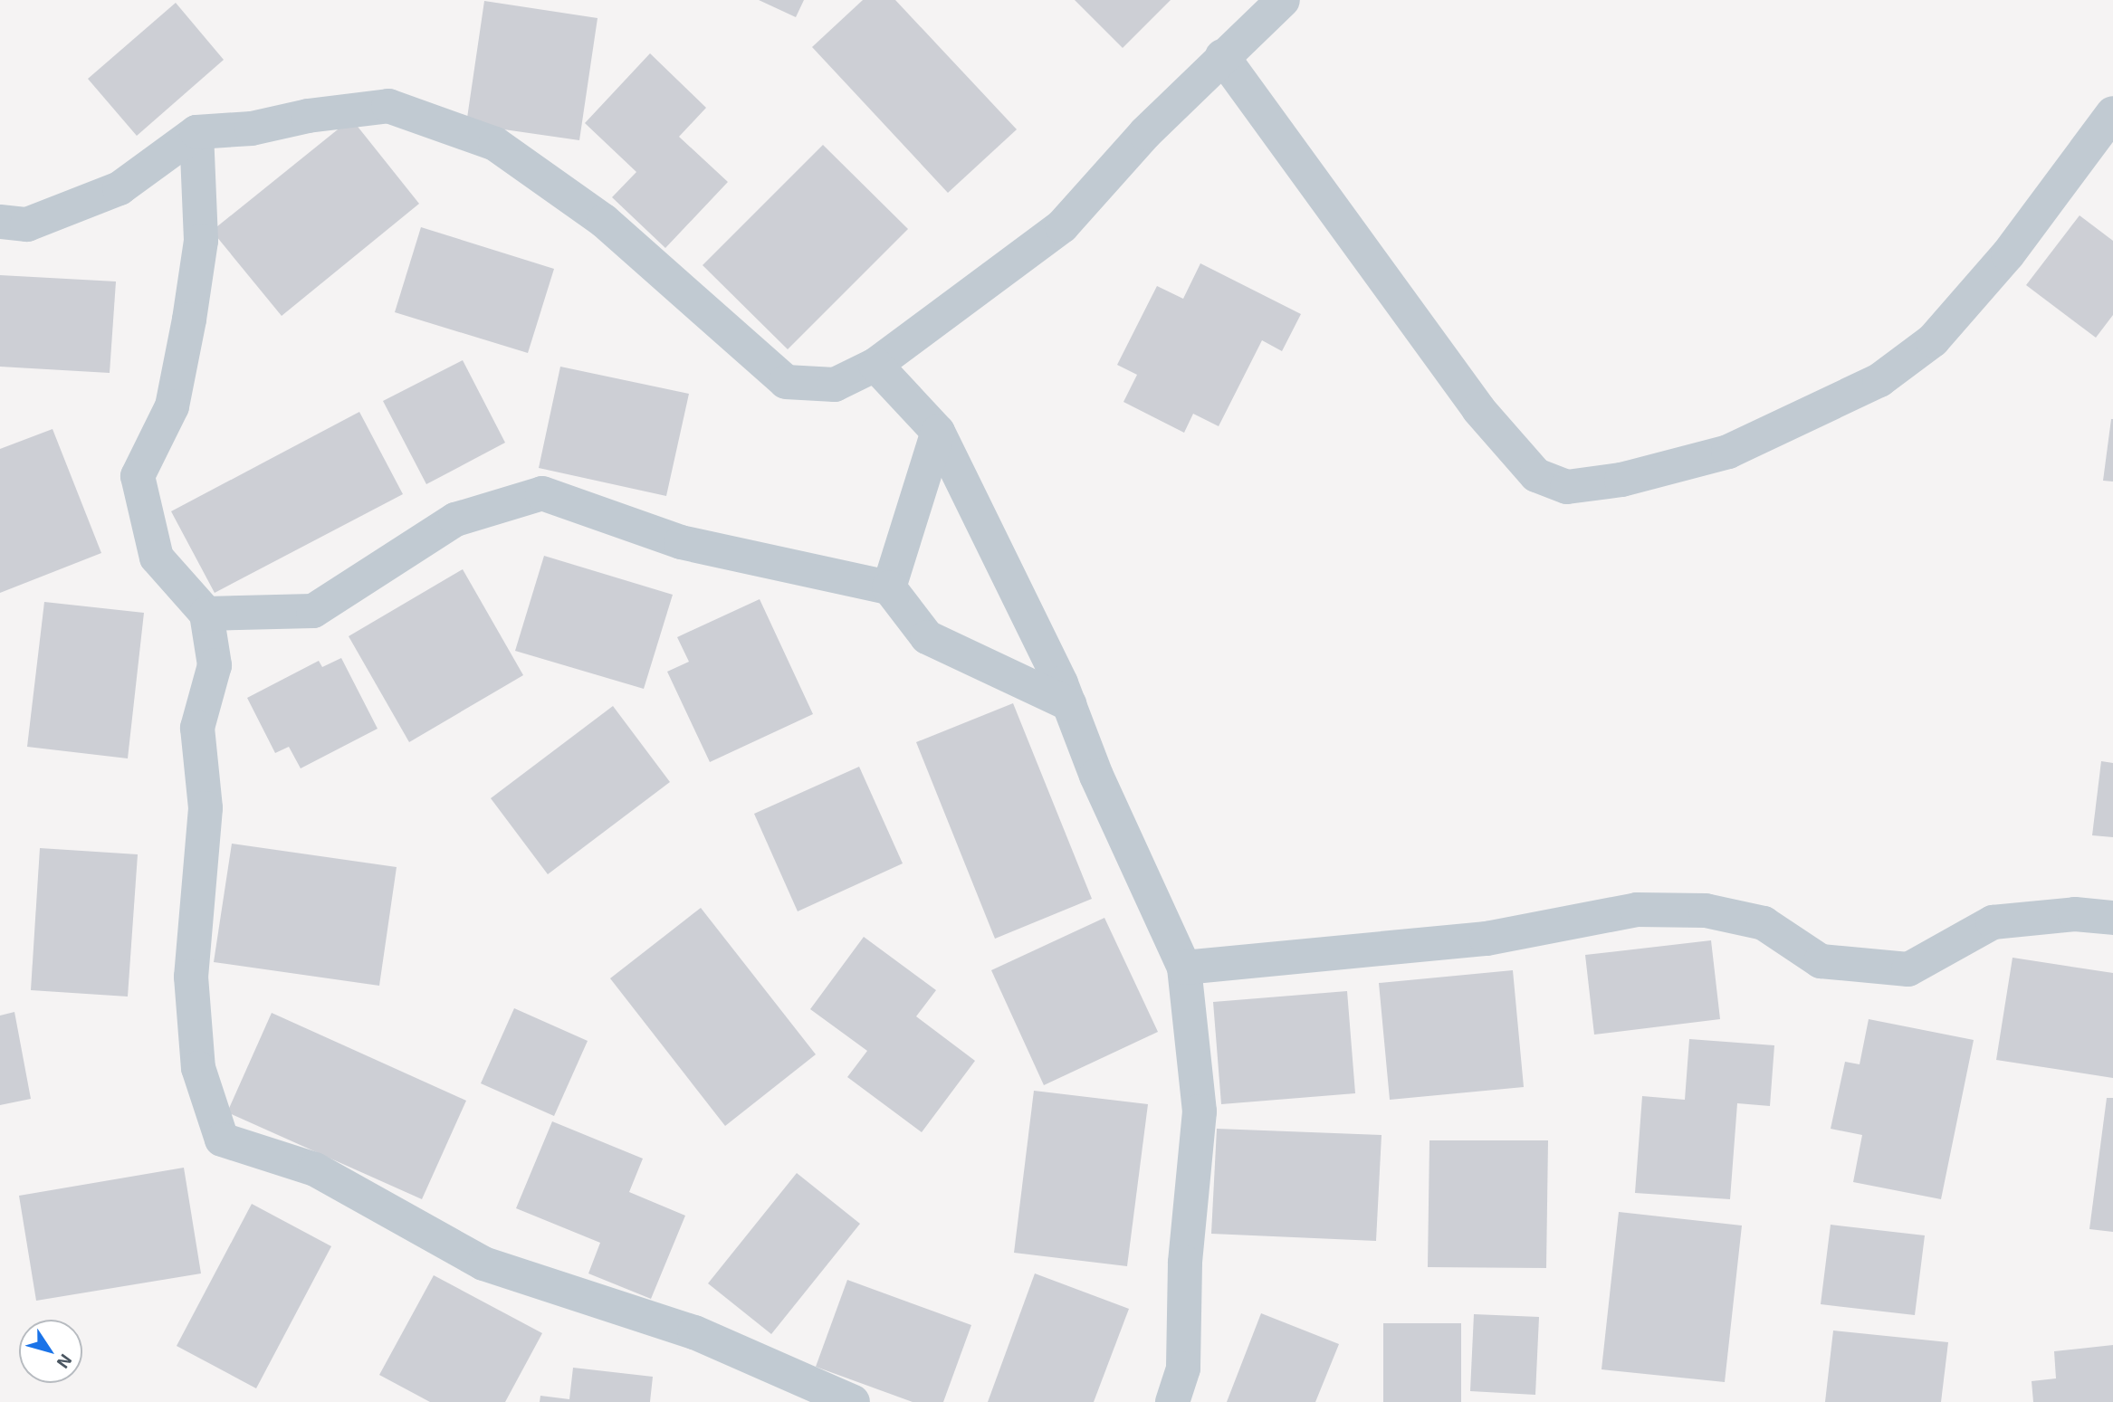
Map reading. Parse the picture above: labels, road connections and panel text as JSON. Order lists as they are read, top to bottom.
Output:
{
  "north": "bottom right"
}
